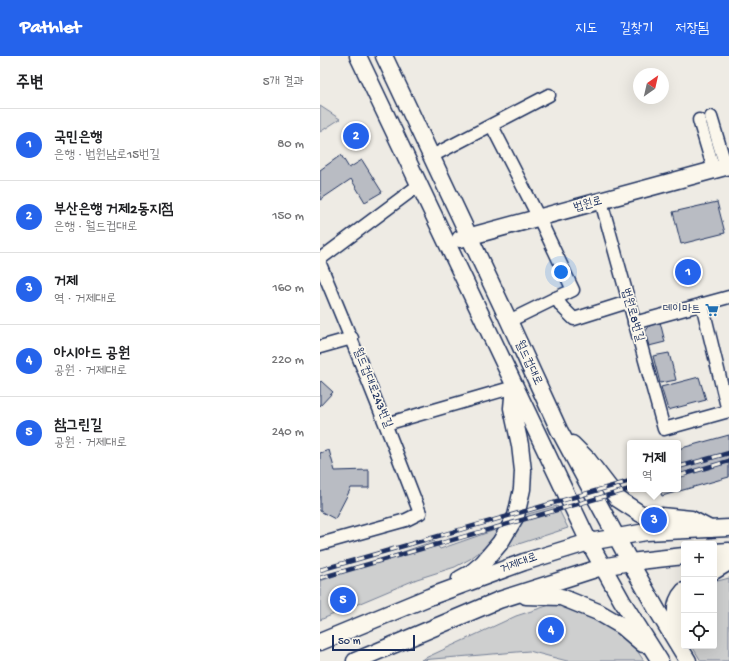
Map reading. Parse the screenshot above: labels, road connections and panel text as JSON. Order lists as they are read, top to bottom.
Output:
{
  "streets": {
    "main road": ["법원로", "월드컵대로", "거제대로"],
    "street": ["법원로8번길", "월드컵대로243번길"]
  },
  "crossings": [
    ["법원로", "법원로8번길"],
    ["법원로", "월드컵대로"],
    ["월드컵대로", "월드컵대로243번길"],
    ["월드컵대로", "거제대로"]
  ],
  "places": {
    "supermarket": ["데이마트"]
  },
  "scale_bar": "50 m",
  "north": "top right",
  "page": {
    "header": "Pathlet",
    "nav": ["지도", "길찾기", "저장됨"],
    "heading": ["주변", "5개 결과"],
    "list": [
      {
        "mark": "1",
        "name": "국민은행",
        "note": "은행 · 법원남로15번길",
        "value": "80 m"
      },
      {
        "mark": "2",
        "name": "부산은행 거제2동지점",
        "note": "은행 · 월드컵대로",
        "value": "150 m"
      },
      {
        "mark": "3",
        "name": "거제",
        "note": "역 · 거제대로",
        "value": "160 m"
      },
      {
        "mark": "4",
        "name": "아시아드 공원",
        "note": "공원 · 거제대로",
        "value": "220 m"
      },
      {
        "mark": "5",
        "name": "참그린길",
        "note": "공원 · 거제대로",
        "value": "240 m"
      }
    ],
    "pins": [
      "2",
      "1",
      "3",
      "5",
      "4"
    ],
    "popup": ["거제", "역"],
    "map_buttons": ["+", "−"],
    "scale": "50 m"
  }
}
